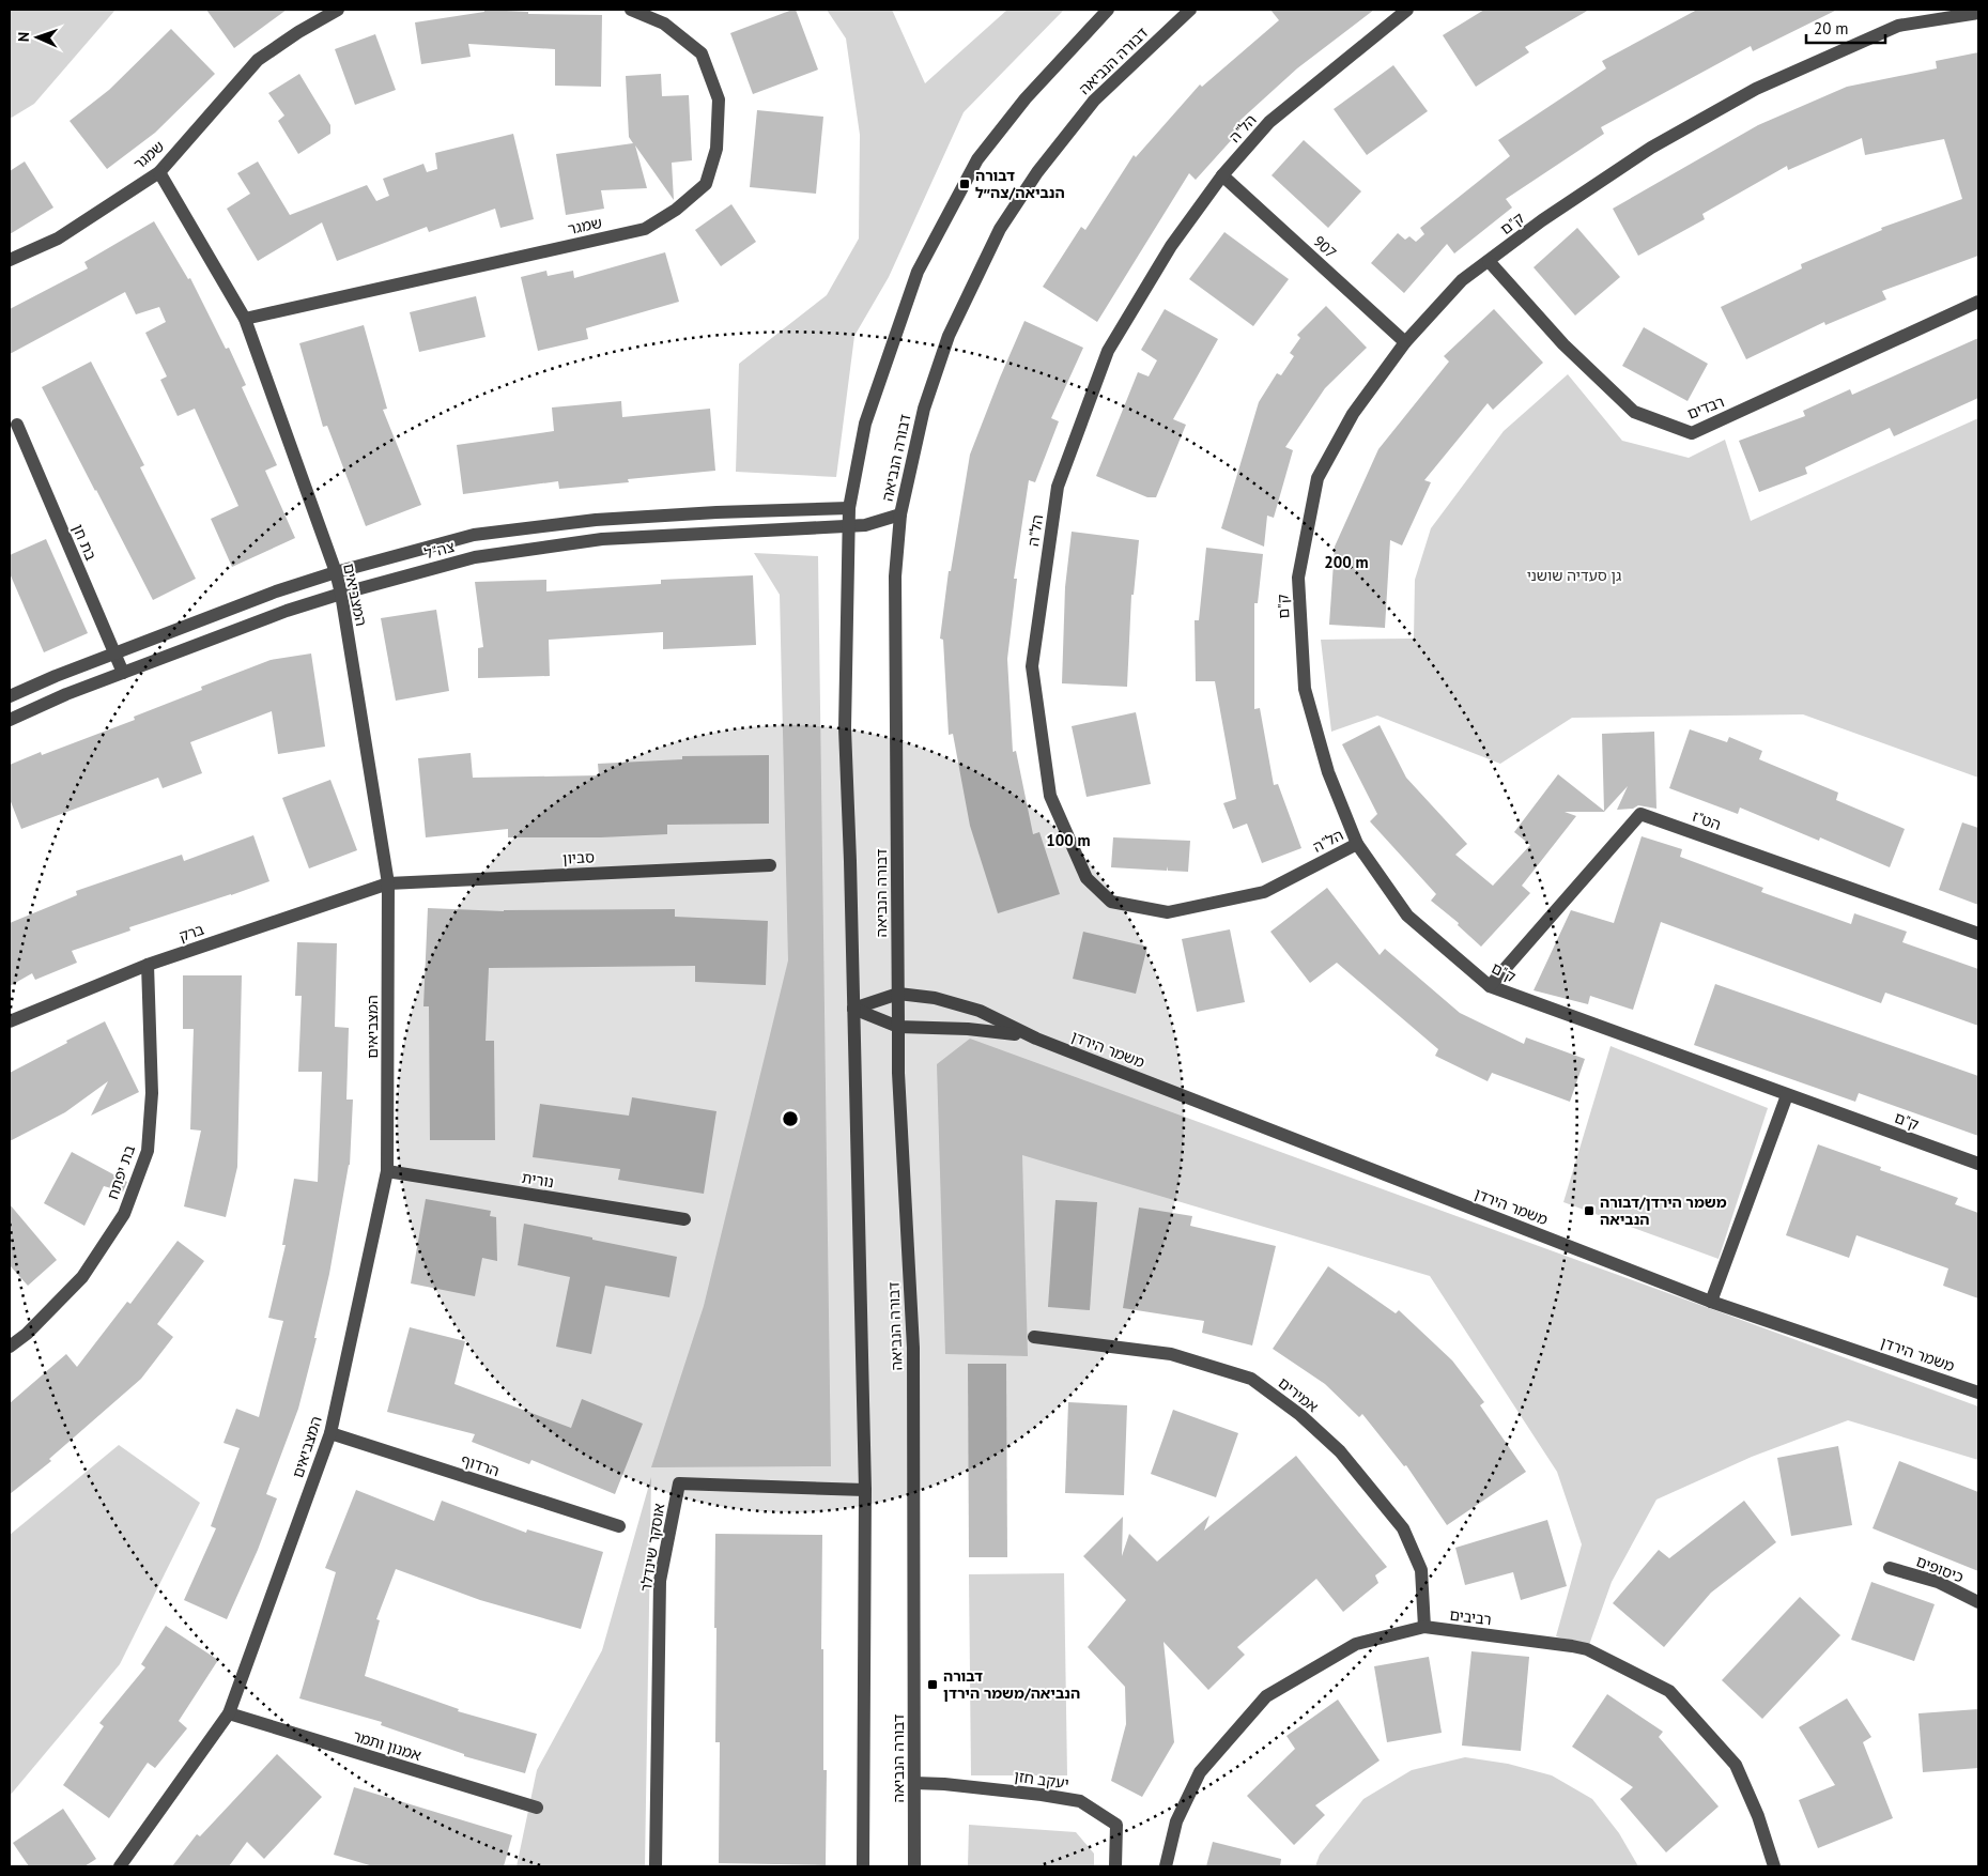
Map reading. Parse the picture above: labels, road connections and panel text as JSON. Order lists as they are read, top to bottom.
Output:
{
  "streets": {
    "street": [
      "דבורה הנביאה",
      "הל\"ה",
      "שמגר",
      "ק\"ם",
      "907",
      "רבדים",
      "בת חן",
      "צה\"ל",
      "המצביאים",
      "הט\"ז",
      "סביון",
      "ברק",
      "משמר הירדן",
      "בת יפתח",
      "נורית",
      "אמירים",
      "הרדוף",
      "אוסקר שינדלר",
      "כיסופים",
      "רביבים",
      "אמנון ותמר",
      "יעקב חזן"
    ]
  },
  "crossings": [
    ["דבורה הנביאה", "צה\"ל"],
    ["דבורה הנביאה", "משמר הירדן"],
    ["דבורה הנביאה", "אוסקר שינדלר"],
    ["דבורה הנביאה", "יעקב חזן"],
    ["הל\"ה", "ק\"ם"],
    ["הל\"ה", "907"],
    ["שמגר", "המצביאים"],
    ["ק\"ם", "907"],
    ["ק\"ם", "רבדים"],
    ["ק\"ם", "הט\"ז"],
    ["בת חן", "צה\"ל"],
    ["צה\"ל", "המצביאים"],
    ["המצביאים", "סביון"],
    ["המצביאים", "ברק"],
    ["המצביאים", "נורית"],
    ["המצביאים", "הרדוף"],
    ["המצביאים", "אמנון ותמר"],
    ["סביון", "ברק"],
    ["ברק", "בת יפתח"],
    ["אמירים", "רביבים"]
  ],
  "parks": ["גן סעדיה שושני"],
  "places": {
    "transit": ["דבורה הנביאה/צה״ל", "משמר הירדן/דבורה הנביאה", "דבורה הנביאה/משמר הירדן"]
  },
  "scale_bar": "20 m",
  "north": "left",
  "rings": ["200 m", "100 m"]
}
